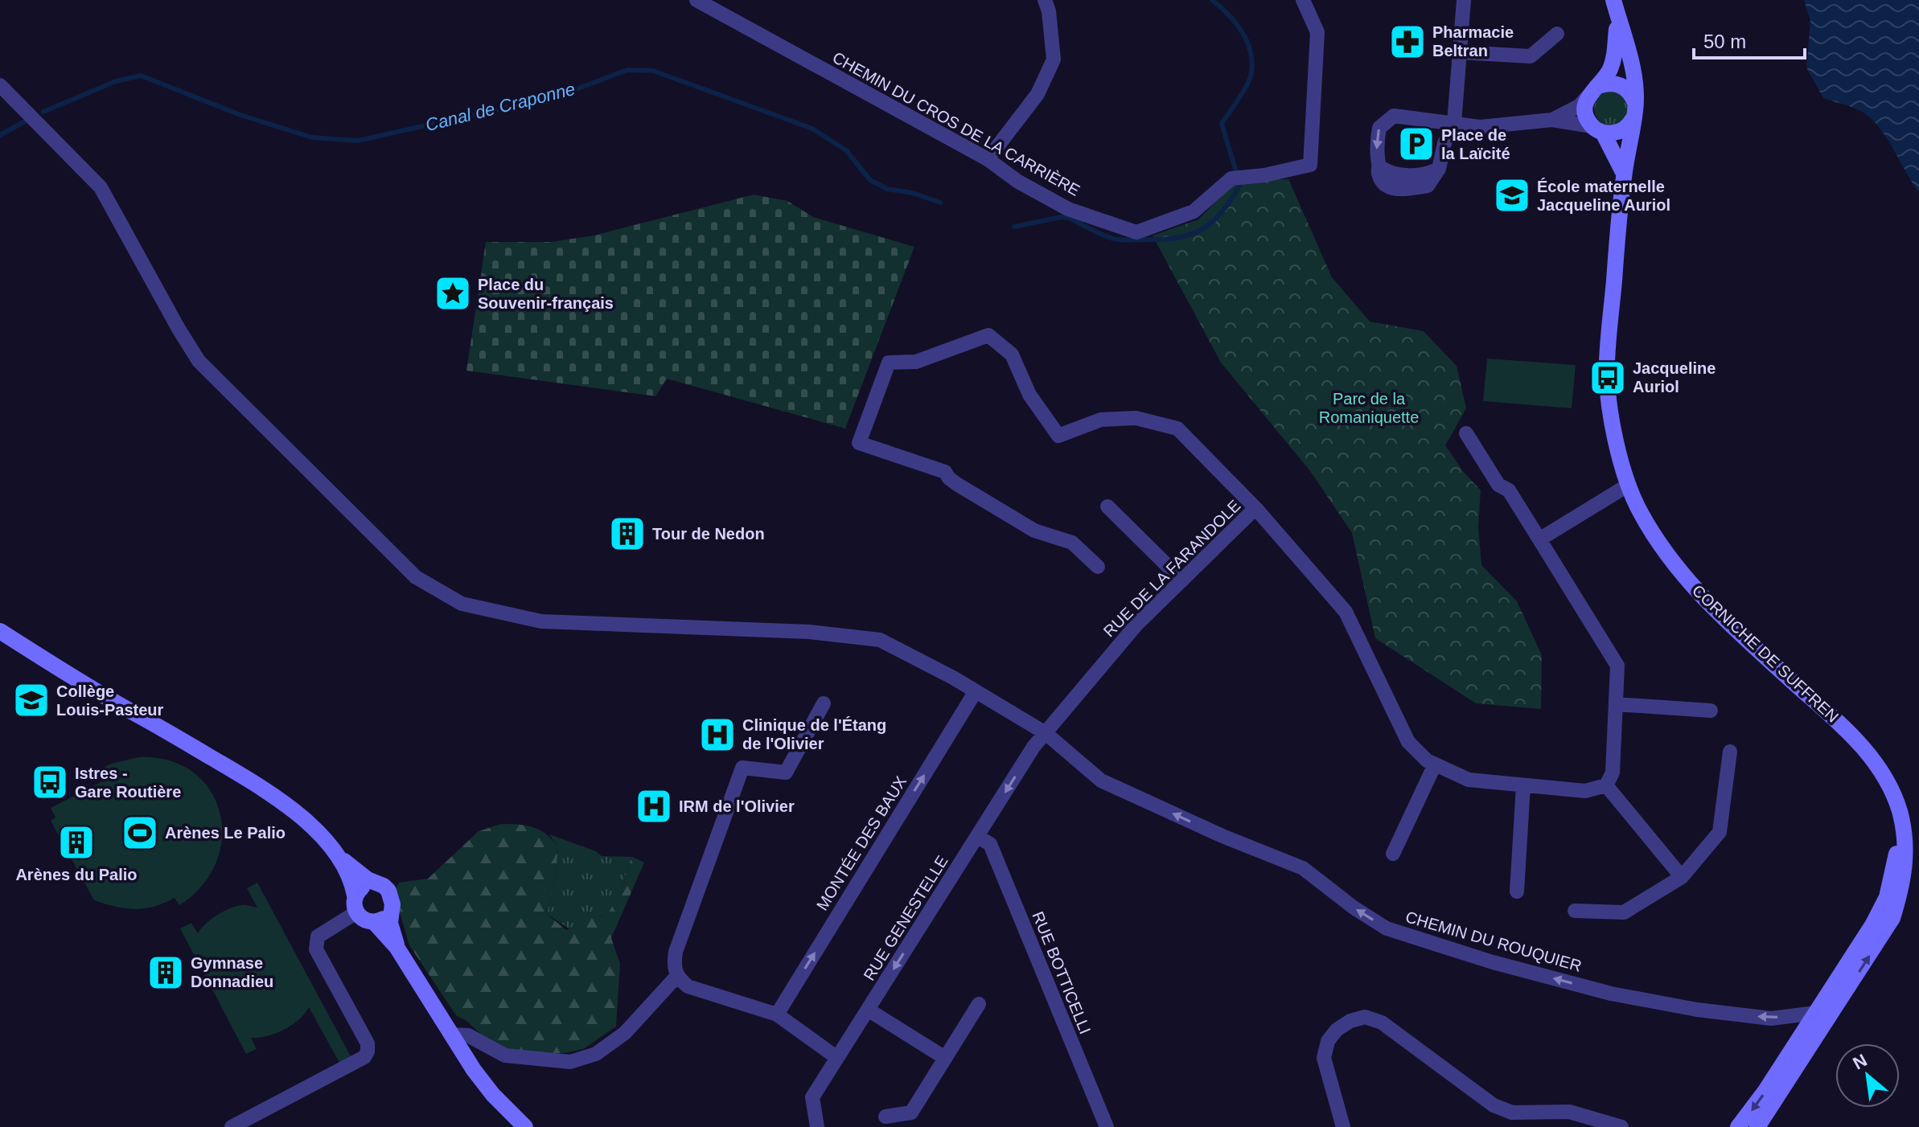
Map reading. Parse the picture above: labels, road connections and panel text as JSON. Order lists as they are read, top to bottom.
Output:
{
  "streets": {
    "main road": ["CORNICHE DE SUFFREN"],
    "street": [
      "CHEMIN DU CROS DE LA CARRIÈRE",
      "RUE DE LA FARANDOLE",
      "MONTÉE DES BAUX",
      "RUE GENESTELLE",
      "CHEMIN DU ROUQUIER",
      "RUE BOTTICELLI"
    ]
  },
  "crossings": [
    ["RUE DE LA FARANDOLE", "RUE GENESTELLE"],
    ["RUE DE LA FARANDOLE", "CHEMIN DU ROUQUIER"],
    ["CORNICHE DE SUFFREN", "CHEMIN DU ROUQUIER"],
    ["MONTÉE DES BAUX", "CHEMIN DU ROUQUIER"],
    ["RUE GENESTELLE", "CHEMIN DU ROUQUIER"],
    ["RUE GENESTELLE", "RUE BOTTICELLI"]
  ],
  "one_way": ["RUE GENESTELLE", "CHEMIN DU ROUQUIER"],
  "water": ["Canal de Craponne"],
  "parks": ["Parc de la Romaniquette"],
  "places": {
    "pharmacy": ["Pharmacie Beltran"],
    "parking": ["Place de la Laïcité"],
    "school or university": ["École maternelle Jacqueline Auriol", "Collège Louis-Pasteur"],
    "place": ["Place du Souvenir-français"],
    "bus stop": ["Jacqueline Auriol", "Istres - Gare Routière"],
    "building": ["Tour de Nedon", "Arènes du Palio", "Gymnase Donnadieu"],
    "hospital": ["Clinique de l'Étang de l'Olivier", "IRM de l'Olivier"],
    "sports": ["Arènes Le Palio"]
  },
  "scale_bar": "50 m",
  "north": "top left"
}
